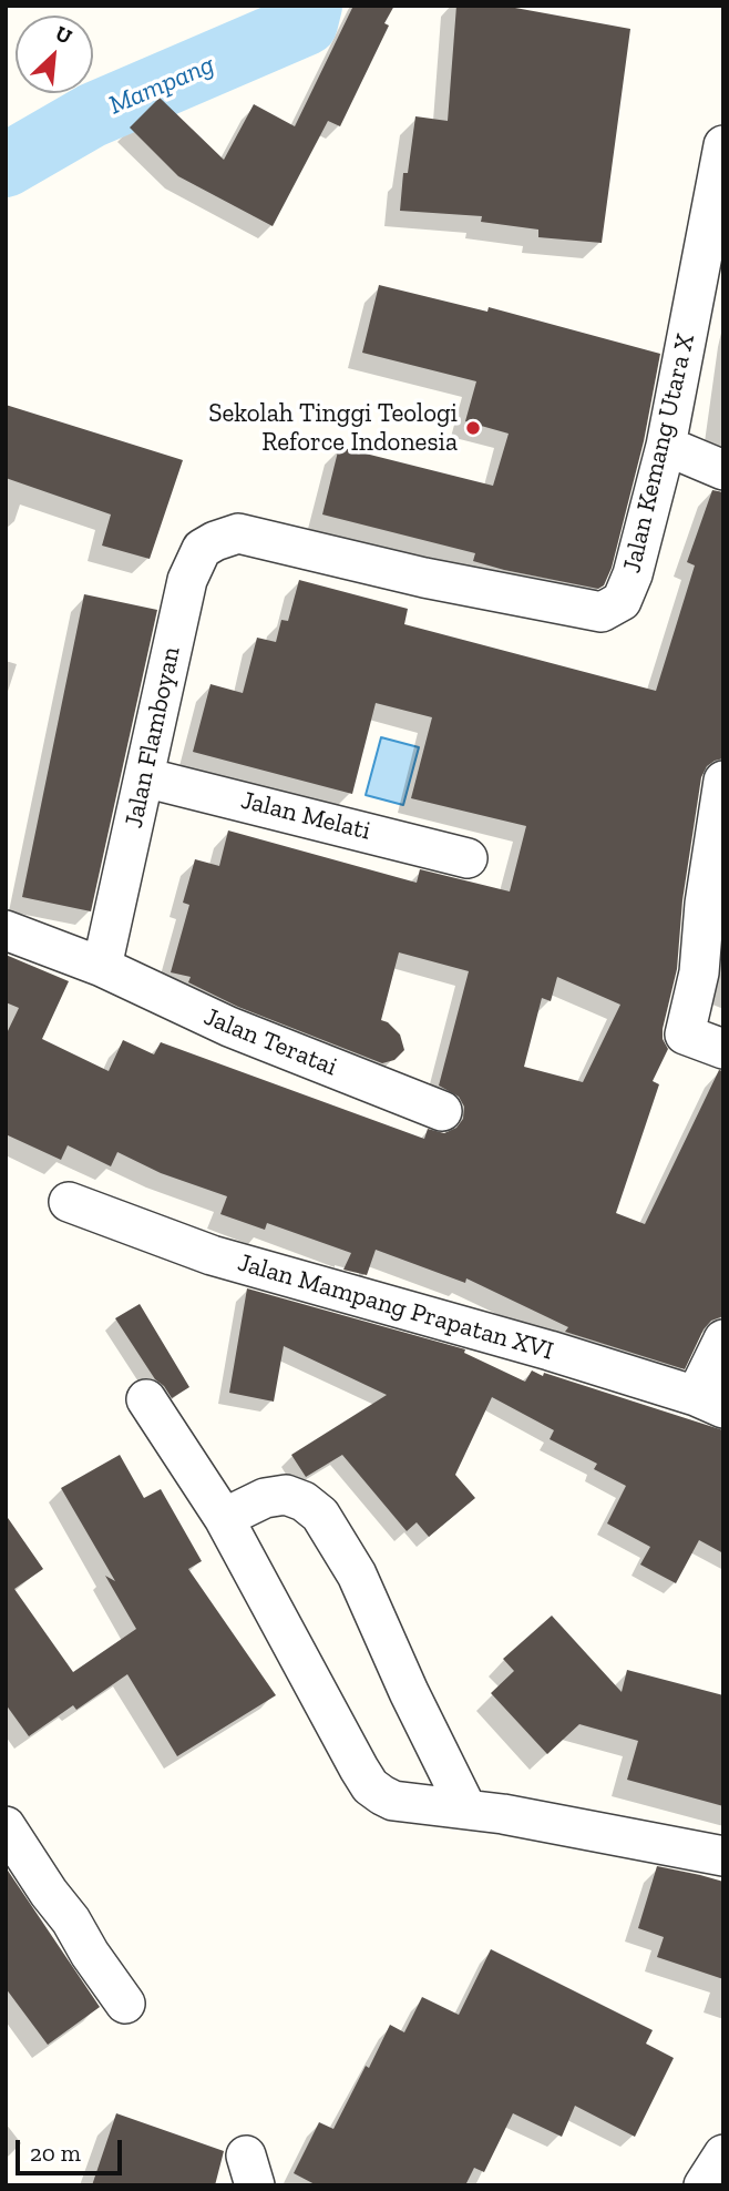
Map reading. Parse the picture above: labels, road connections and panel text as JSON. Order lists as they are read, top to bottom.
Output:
{
  "streets": {
    "street": [
      "Jalan Kemang Utara X",
      "Jalan Flamboyan",
      "Jalan Melati",
      "Jalan Teratai",
      "Jalan Mampang Prapatan XVI"
    ]
  },
  "crossings": [
    ["Jalan Kemang Utara X", "Jalan Flamboyan"],
    ["Jalan Flamboyan", "Jalan Melati"],
    ["Jalan Flamboyan", "Jalan Teratai"]
  ],
  "water": ["Mampang"],
  "places": ["Sekolah Tinggi Teologi Reforce Indonesia"],
  "scale_bar": "20 m",
  "north": "top right"
}
